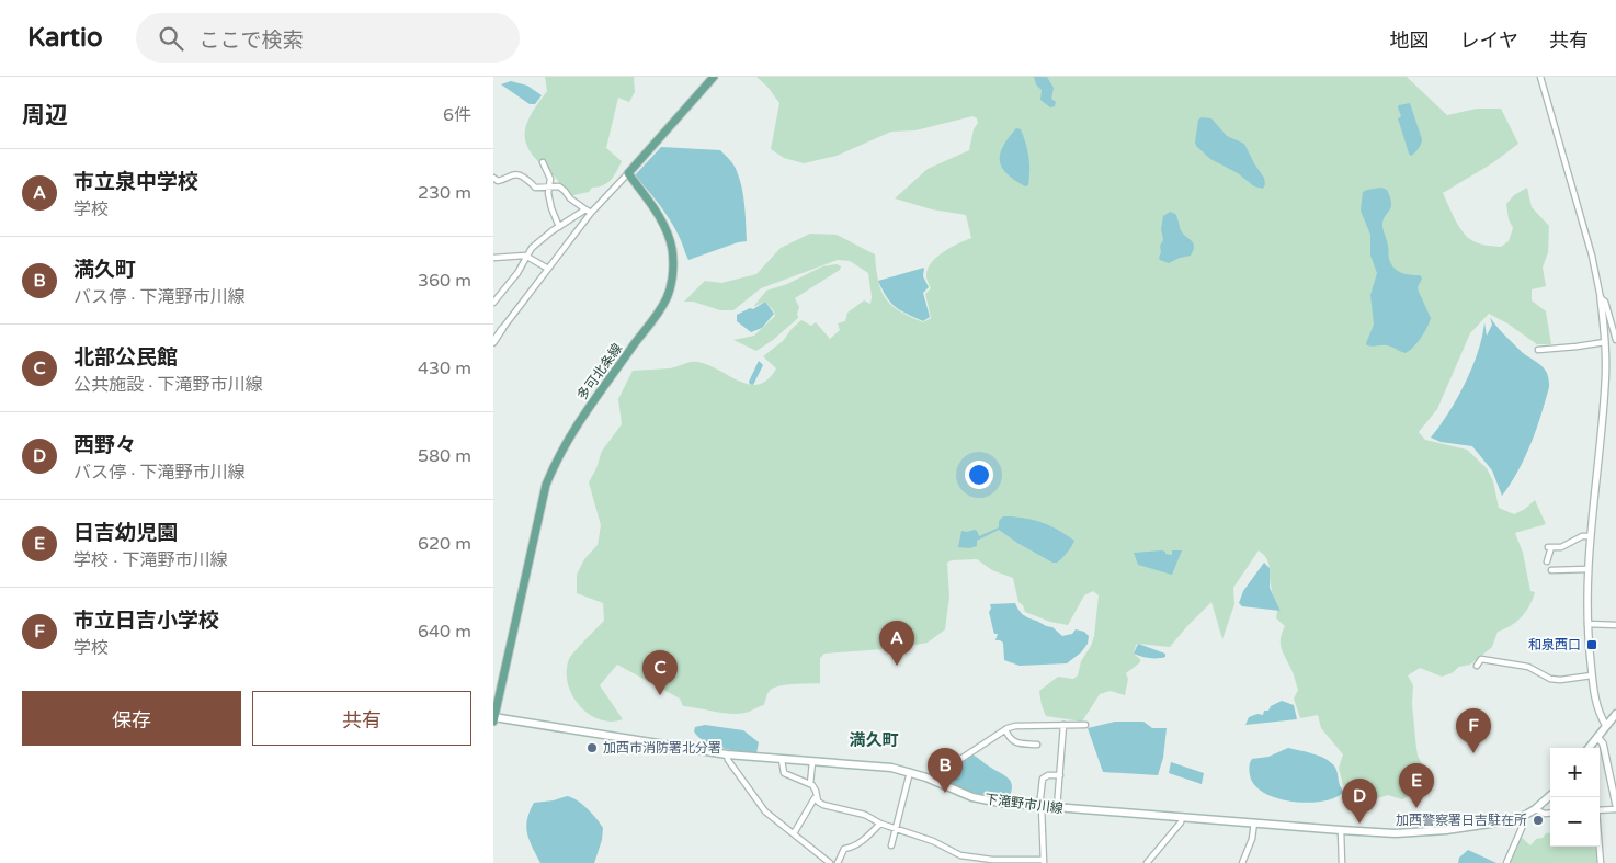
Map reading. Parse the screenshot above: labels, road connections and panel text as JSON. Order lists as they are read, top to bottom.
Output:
{
  "streets": {
    "main road": ["多可北条線", "下滝野市川線"]
  },
  "crossings": [
    ["多可北条線", "下滝野市川線"]
  ],
  "districts": ["満久町"],
  "places": {
    "transit": ["和泉西口"],
    "other": ["加西市消防署北分署", "加西警察署日吉駐在所"]
  },
  "page": {
    "header": "Kartio",
    "search": "ここで検索",
    "nav": ["地図", "レイヤ", "共有"],
    "heading": ["周辺", "6件"],
    "list": [
      {
        "mark": "A",
        "name": "市立泉中学校",
        "note": "学校",
        "value": "230 m"
      },
      {
        "mark": "B",
        "name": "満久町",
        "note": "バス停 · 下滝野市川線",
        "value": "360 m"
      },
      {
        "mark": "C",
        "name": "北部公民館",
        "note": "公共施設 · 下滝野市川線",
        "value": "430 m"
      },
      {
        "mark": "D",
        "name": "西野々",
        "note": "バス停 · 下滝野市川線",
        "value": "580 m"
      },
      {
        "mark": "E",
        "name": "日吉幼児園",
        "note": "学校 · 下滝野市川線",
        "value": "620 m"
      },
      {
        "mark": "F",
        "name": "市立日吉小学校",
        "note": "学校",
        "value": "640 m"
      }
    ],
    "pins": [
      "A",
      "C",
      "F",
      "B",
      "E",
      "D"
    ],
    "buttons": ["保存", "共有"],
    "map_buttons": ["+", "−"]
  }
}
